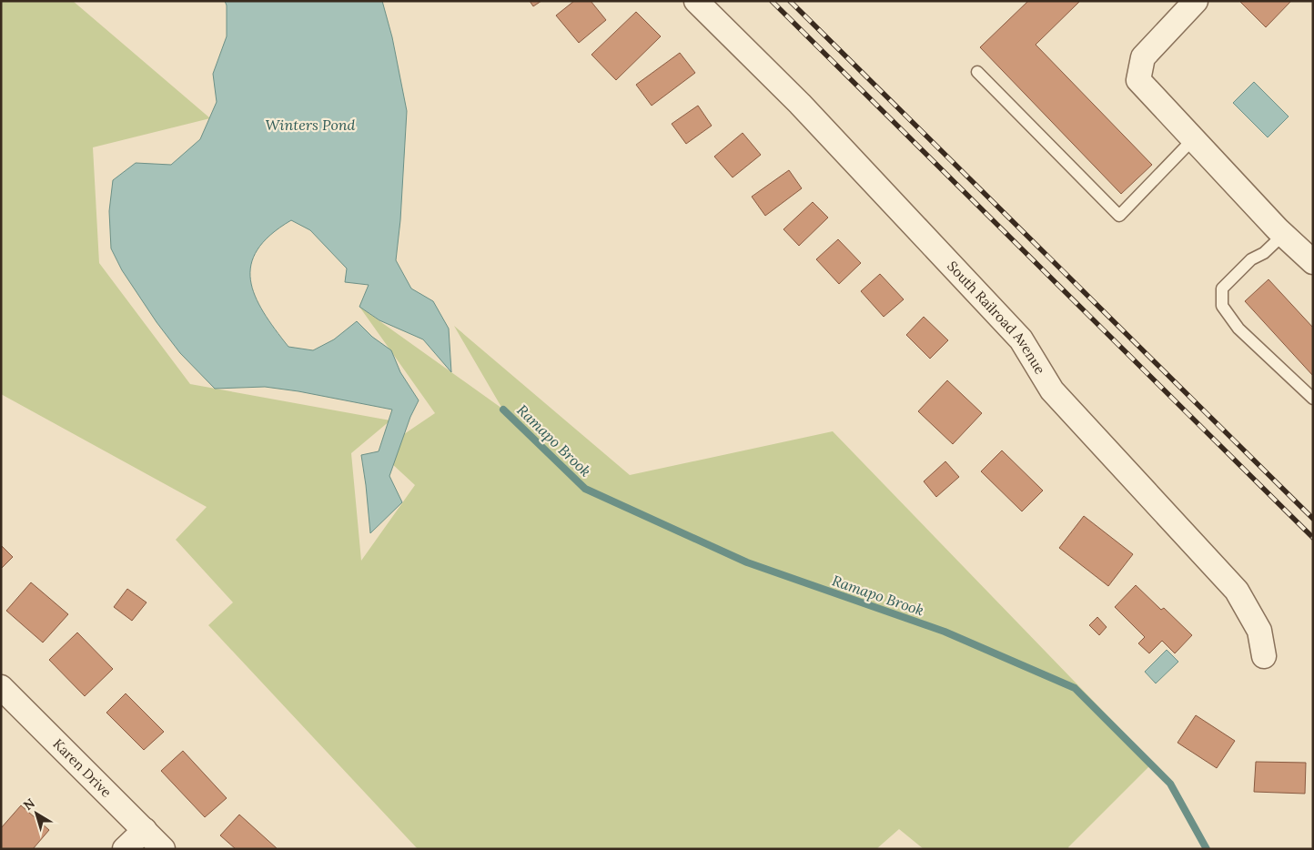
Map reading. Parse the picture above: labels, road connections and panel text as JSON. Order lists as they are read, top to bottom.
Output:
{
  "streets": {
    "street": ["South Railroad Avenue", "Karen Drive"]
  },
  "water": ["Winters Pond", "Ramapo Brook"],
  "north": "top left"
}
